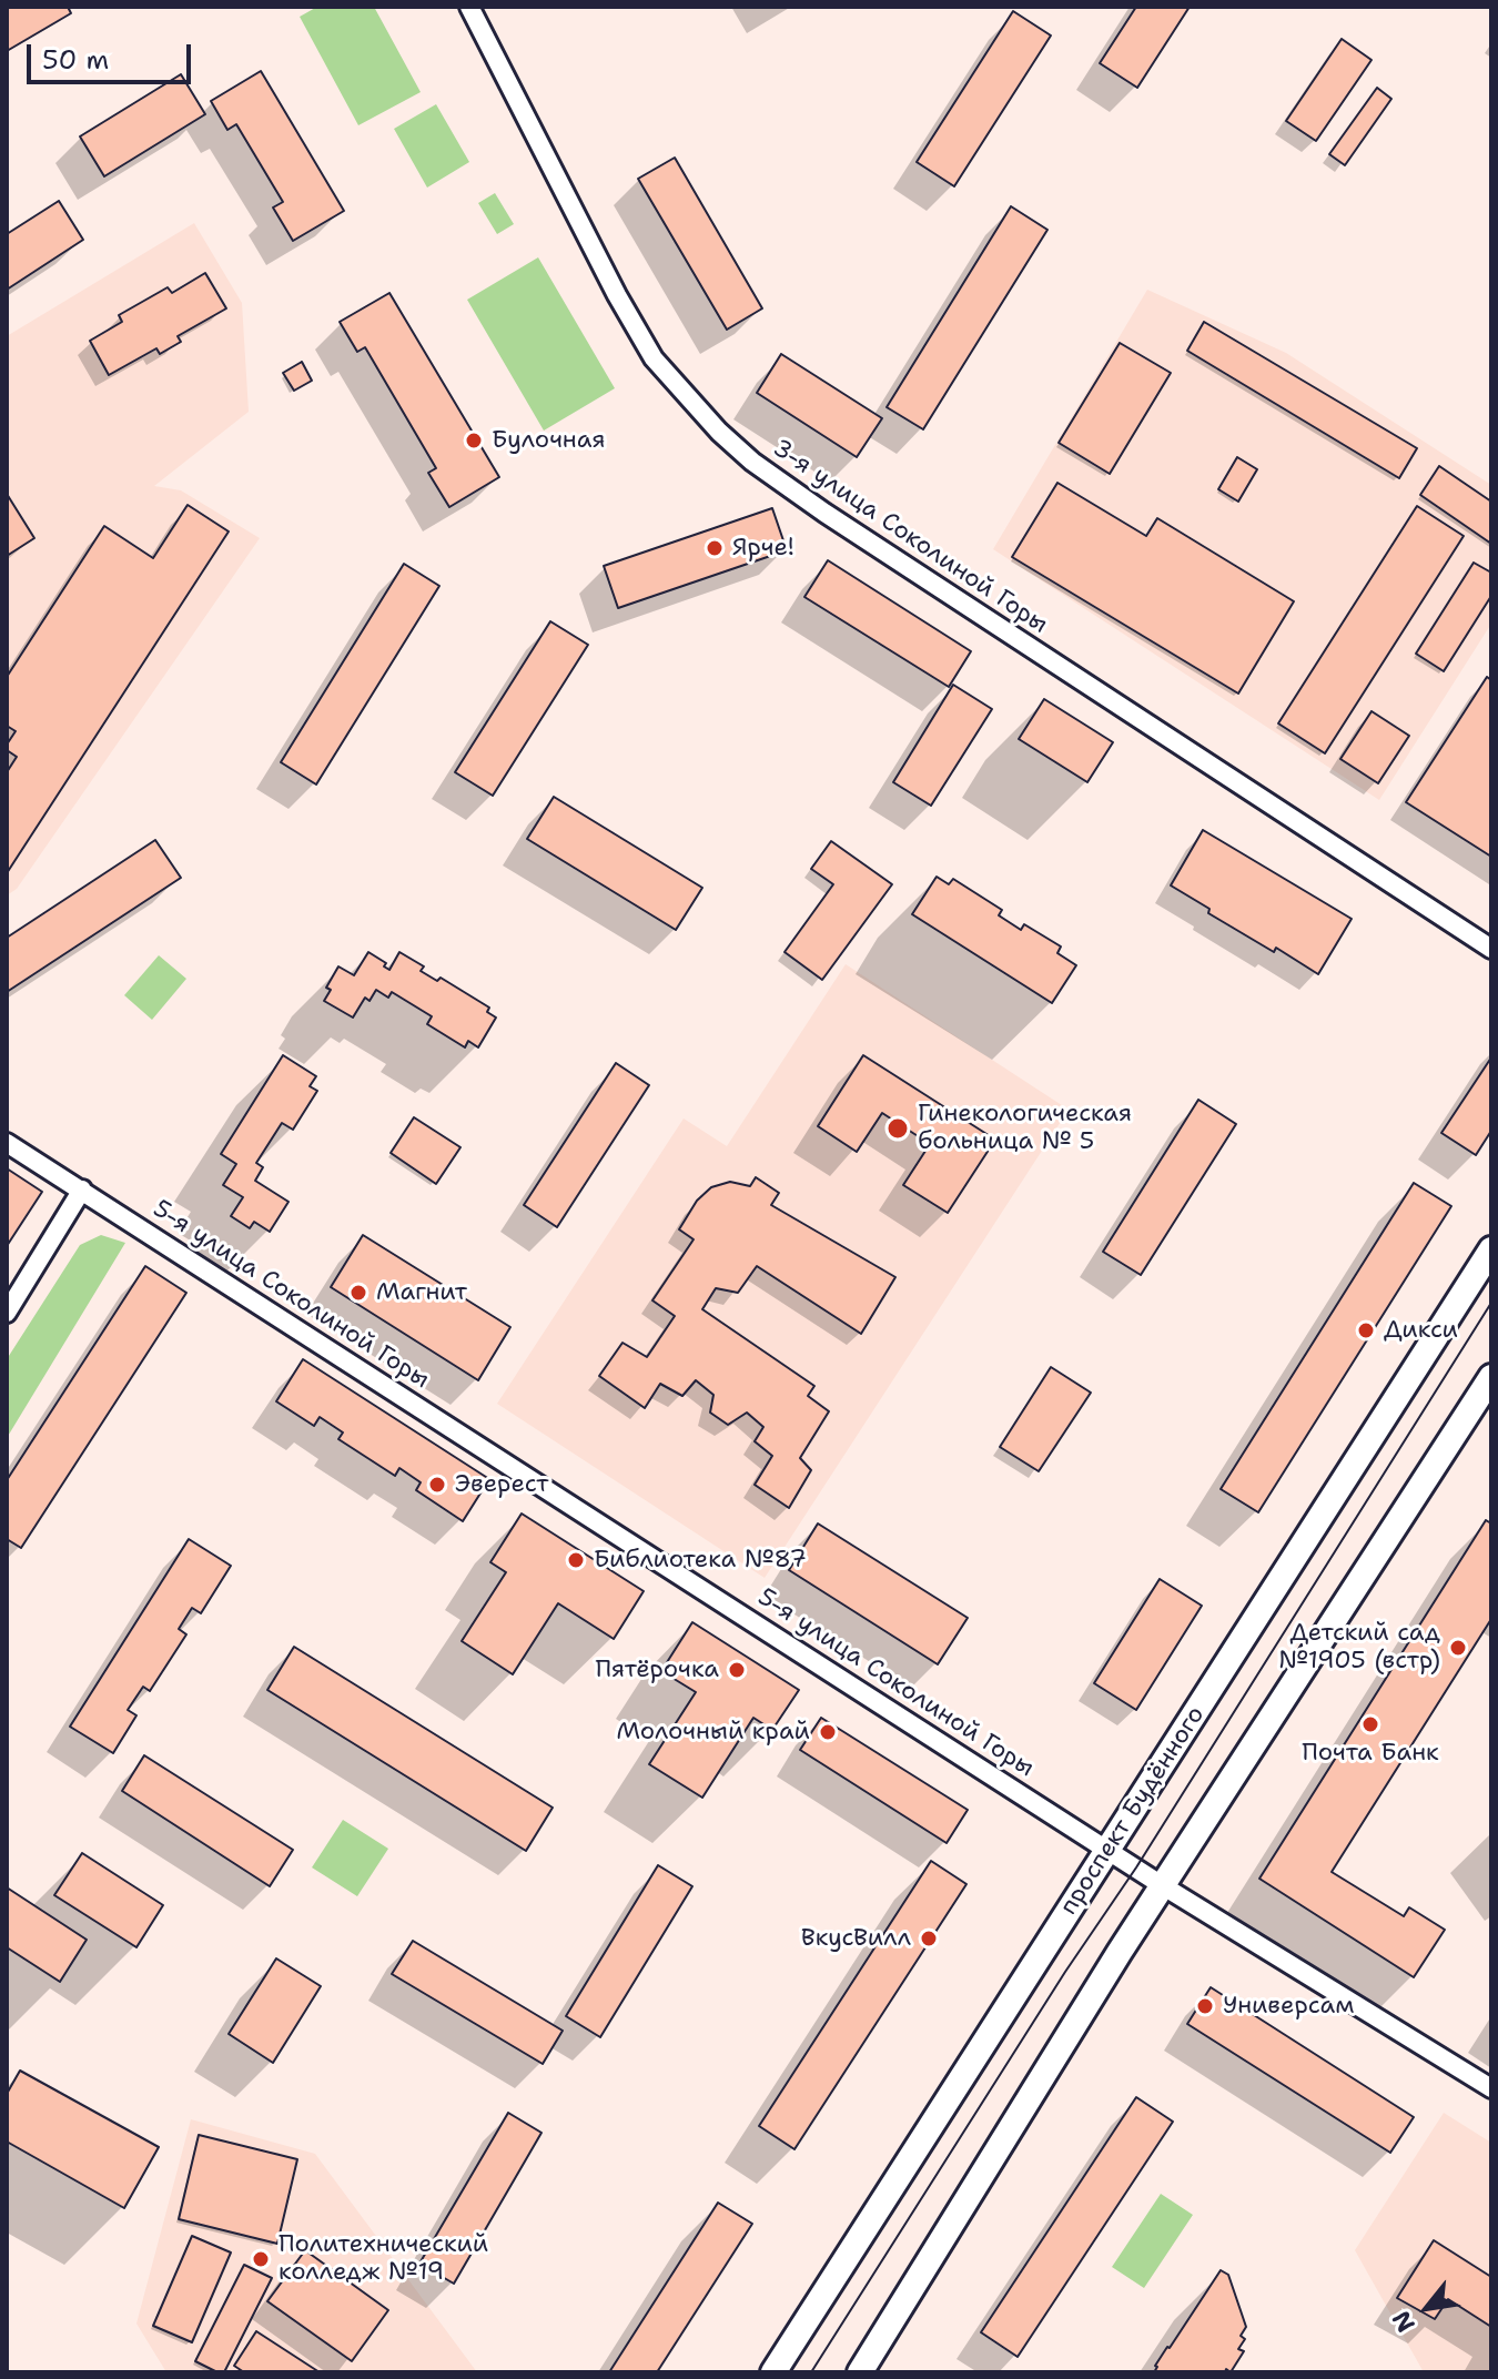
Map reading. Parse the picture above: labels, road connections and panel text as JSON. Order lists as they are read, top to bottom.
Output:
{
  "streets": {
    "main road": ["проспект Будённого"],
    "street": ["3-я улица Соколиной Горы", "5-я улица Соколиной Горы"]
  },
  "crossings": [
    ["5-я улица Соколиной Горы", "проспект Будённого"]
  ],
  "places": [
    "Булочная",
    "Ярче!",
    "Гинекологическая больница № 5",
    "Магнит",
    "Дикси",
    "Эверест",
    "Библиотека №87",
    "Детский сад №1905 (встр)",
    "Пятёрочка",
    "Почта Банк",
    "Молочный край",
    "ВкусВилл",
    "Универсам",
    "Политехнический колледж №19"
  ],
  "scale_bar": "50 m",
  "north": "bottom left"
}
